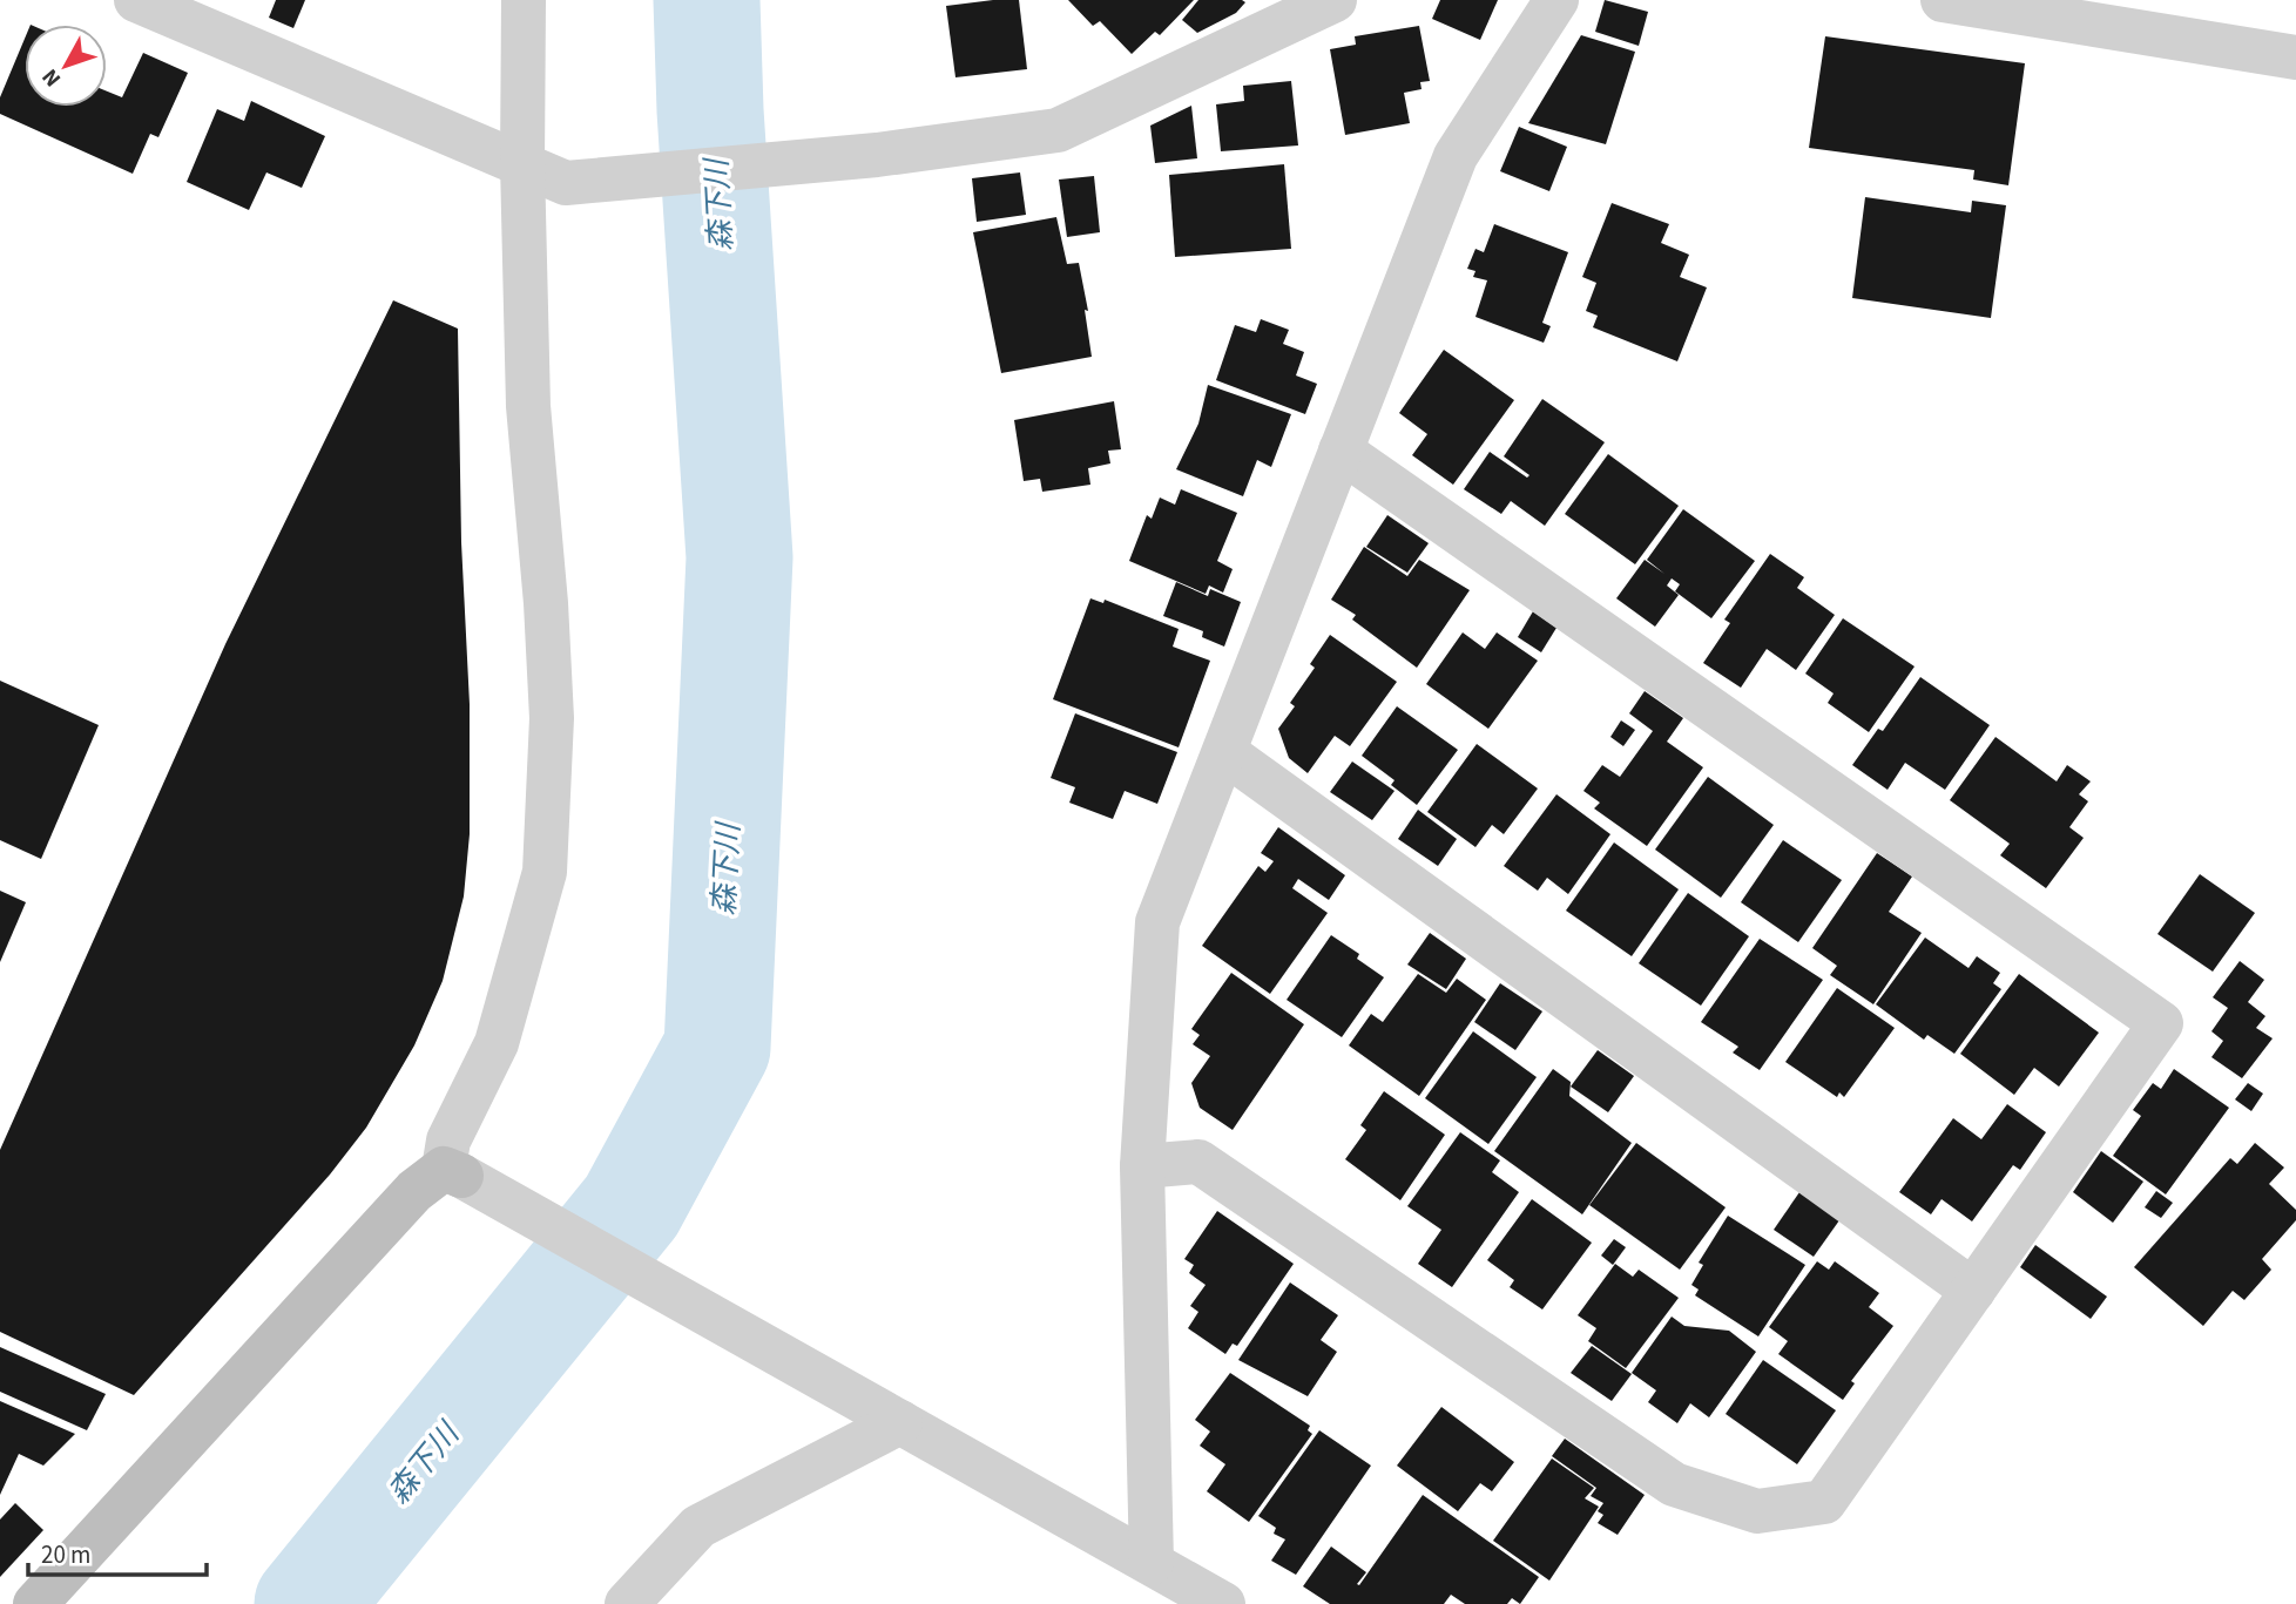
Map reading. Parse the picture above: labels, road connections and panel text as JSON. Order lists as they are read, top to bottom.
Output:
{
  "water": ["森下川"],
  "scale_bar": "20 m",
  "north": "bottom left"
}
